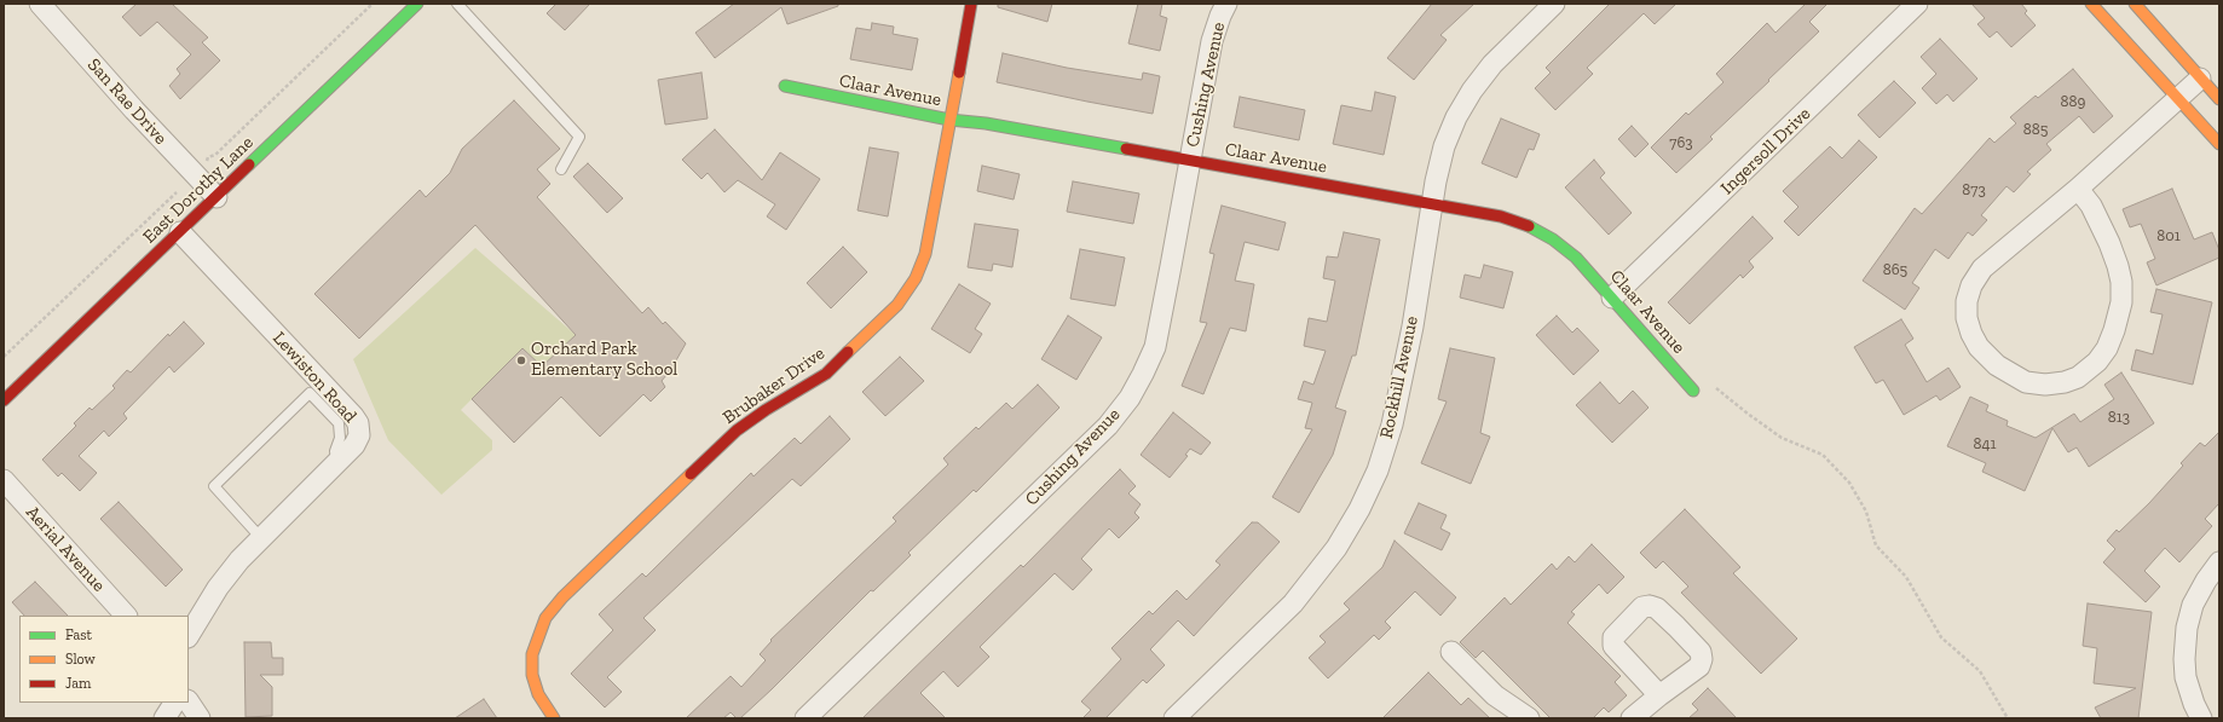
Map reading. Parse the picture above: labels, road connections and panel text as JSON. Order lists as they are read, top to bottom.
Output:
{
  "streets": {
    "street": [
      "Cushing Avenue",
      "Claar Avenue",
      "San Rae Drive",
      "Ingersoll Drive",
      "East Dorothy Lane",
      "Lewiston Road",
      "Rockhill Avenue",
      "Brubaker Drive",
      "Aerial Avenue"
    ]
  },
  "crossings": [
    ["Cushing Avenue", "Claar Avenue"],
    ["Claar Avenue", "Ingersoll Drive"],
    ["Claar Avenue", "Rockhill Avenue"],
    ["Claar Avenue", "Brubaker Drive"],
    ["San Rae Drive", "East Dorothy Lane"],
    ["East Dorothy Lane", "Lewiston Road"]
  ],
  "places": ["Orchard Park Elementary School"],
  "house_numbers": [
    "889",
    "885",
    "763",
    "873",
    "801",
    "865",
    "813",
    "841"
  ],
  "legend": ["Fast", "Slow", "Jam"]
}
